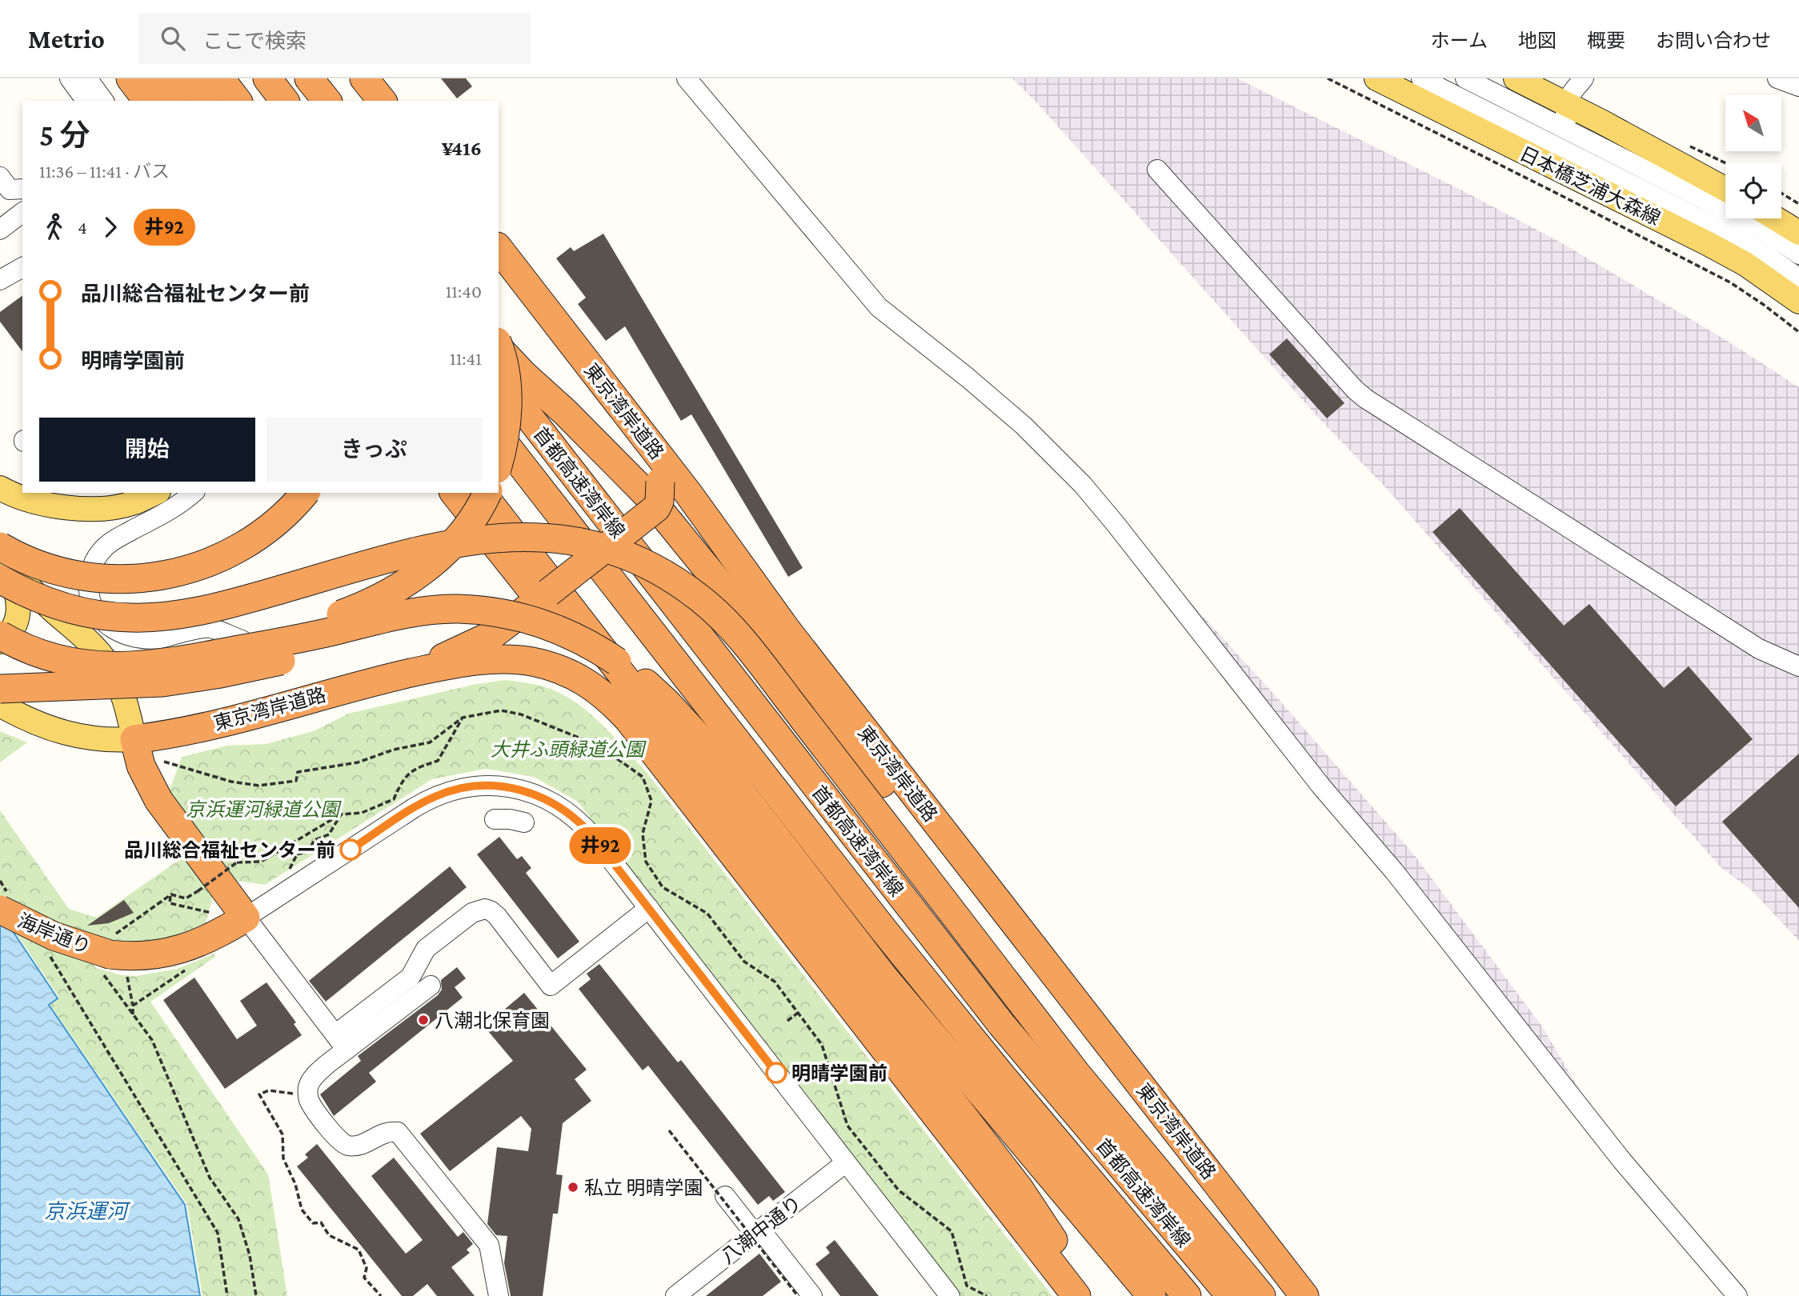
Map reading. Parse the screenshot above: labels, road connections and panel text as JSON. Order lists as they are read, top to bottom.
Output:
{
  "streets": {
    "highway": ["東京湾岸道路", "首都高速湾岸線", "海岸通り"],
    "main road": ["日本橋芝浦大森線"],
    "street": ["八潮中通り"]
  },
  "water": ["京浜運河"],
  "parks": ["大井ふ頭緑道公園", "京浜運河緑道公園"],
  "places": [
    "品川総合福祉センター前",
    "八潮北保育園",
    "明晴学園前",
    "私立 明晴学園"
  ],
  "lines": ["bus line 井92"],
  "north": "top left",
  "page": {
    "header": "Metrio",
    "search": "ここで検索",
    "nav": [
      "ホーム",
      "地図",
      "概要",
      "お問い合わせ"
    ],
    "on_map": "井92",
    "heading": ["5 分", "11:36 – 11:41 · バス", "¥416"],
    "legs": ["4", "井92"],
    "list": [
      {
        "name": "品川総合福祉センター前",
        "value": "11:40"
      },
      {
        "name": "明晴学園前",
        "value": "11:41"
      }
    ],
    "buttons": ["開始", "きっぷ"]
  }
}
